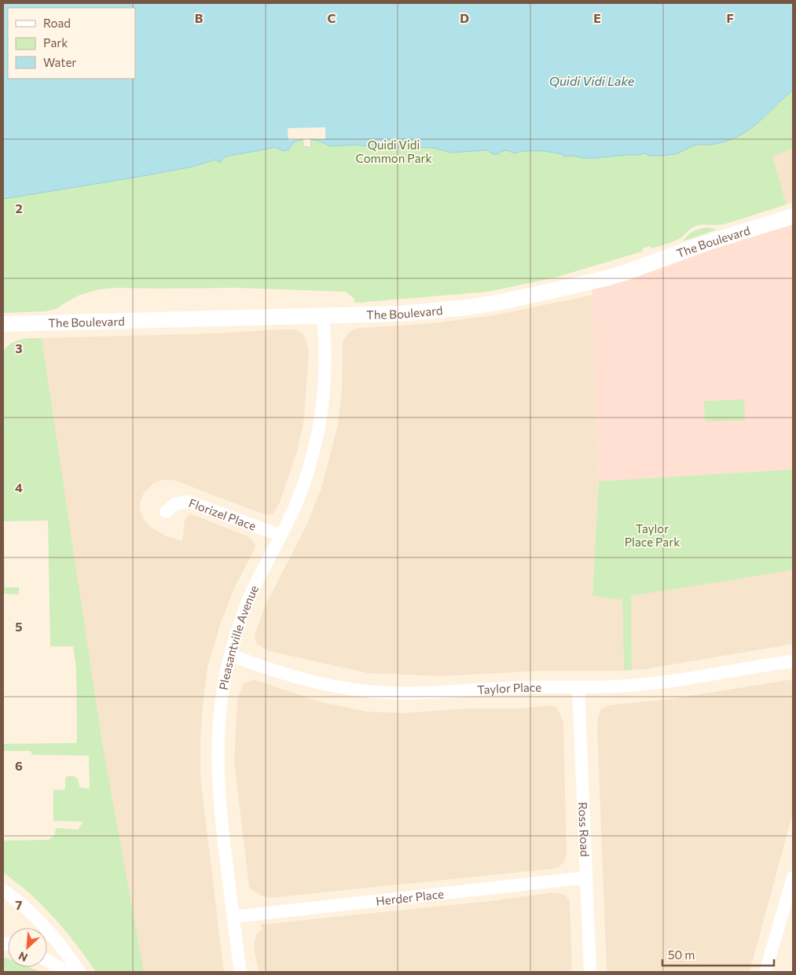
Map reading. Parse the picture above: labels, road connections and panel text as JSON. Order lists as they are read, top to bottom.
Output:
{
  "streets": {
    "street": [
      "The Boulevard",
      "Florizel Place",
      "Pleasantville Avenue",
      "Taylor Place",
      "Ross Road",
      "Herder Place"
    ]
  },
  "crossings": [
    ["The Boulevard", "Pleasantville Avenue"],
    ["Florizel Place", "Pleasantville Avenue"],
    ["Pleasantville Avenue", "Taylor Place"],
    ["Pleasantville Avenue", "Herder Place"],
    ["Taylor Place", "Ross Road"],
    ["Ross Road", "Herder Place"]
  ],
  "water": ["Quidi Vidi Lake"],
  "parks": ["Quidi Vidi Common Park", "Taylor Place Park"],
  "legend": ["Road", "Park", "Water"],
  "scale_bar": "50 m",
  "north": "bottom left",
  "grid": {
    "columns": [
      "B",
      "C",
      "D",
      "E",
      "F"
    ],
    "rows": [
      "2",
      "3",
      "4",
      "5",
      "6",
      "7"
    ]
  }
}
